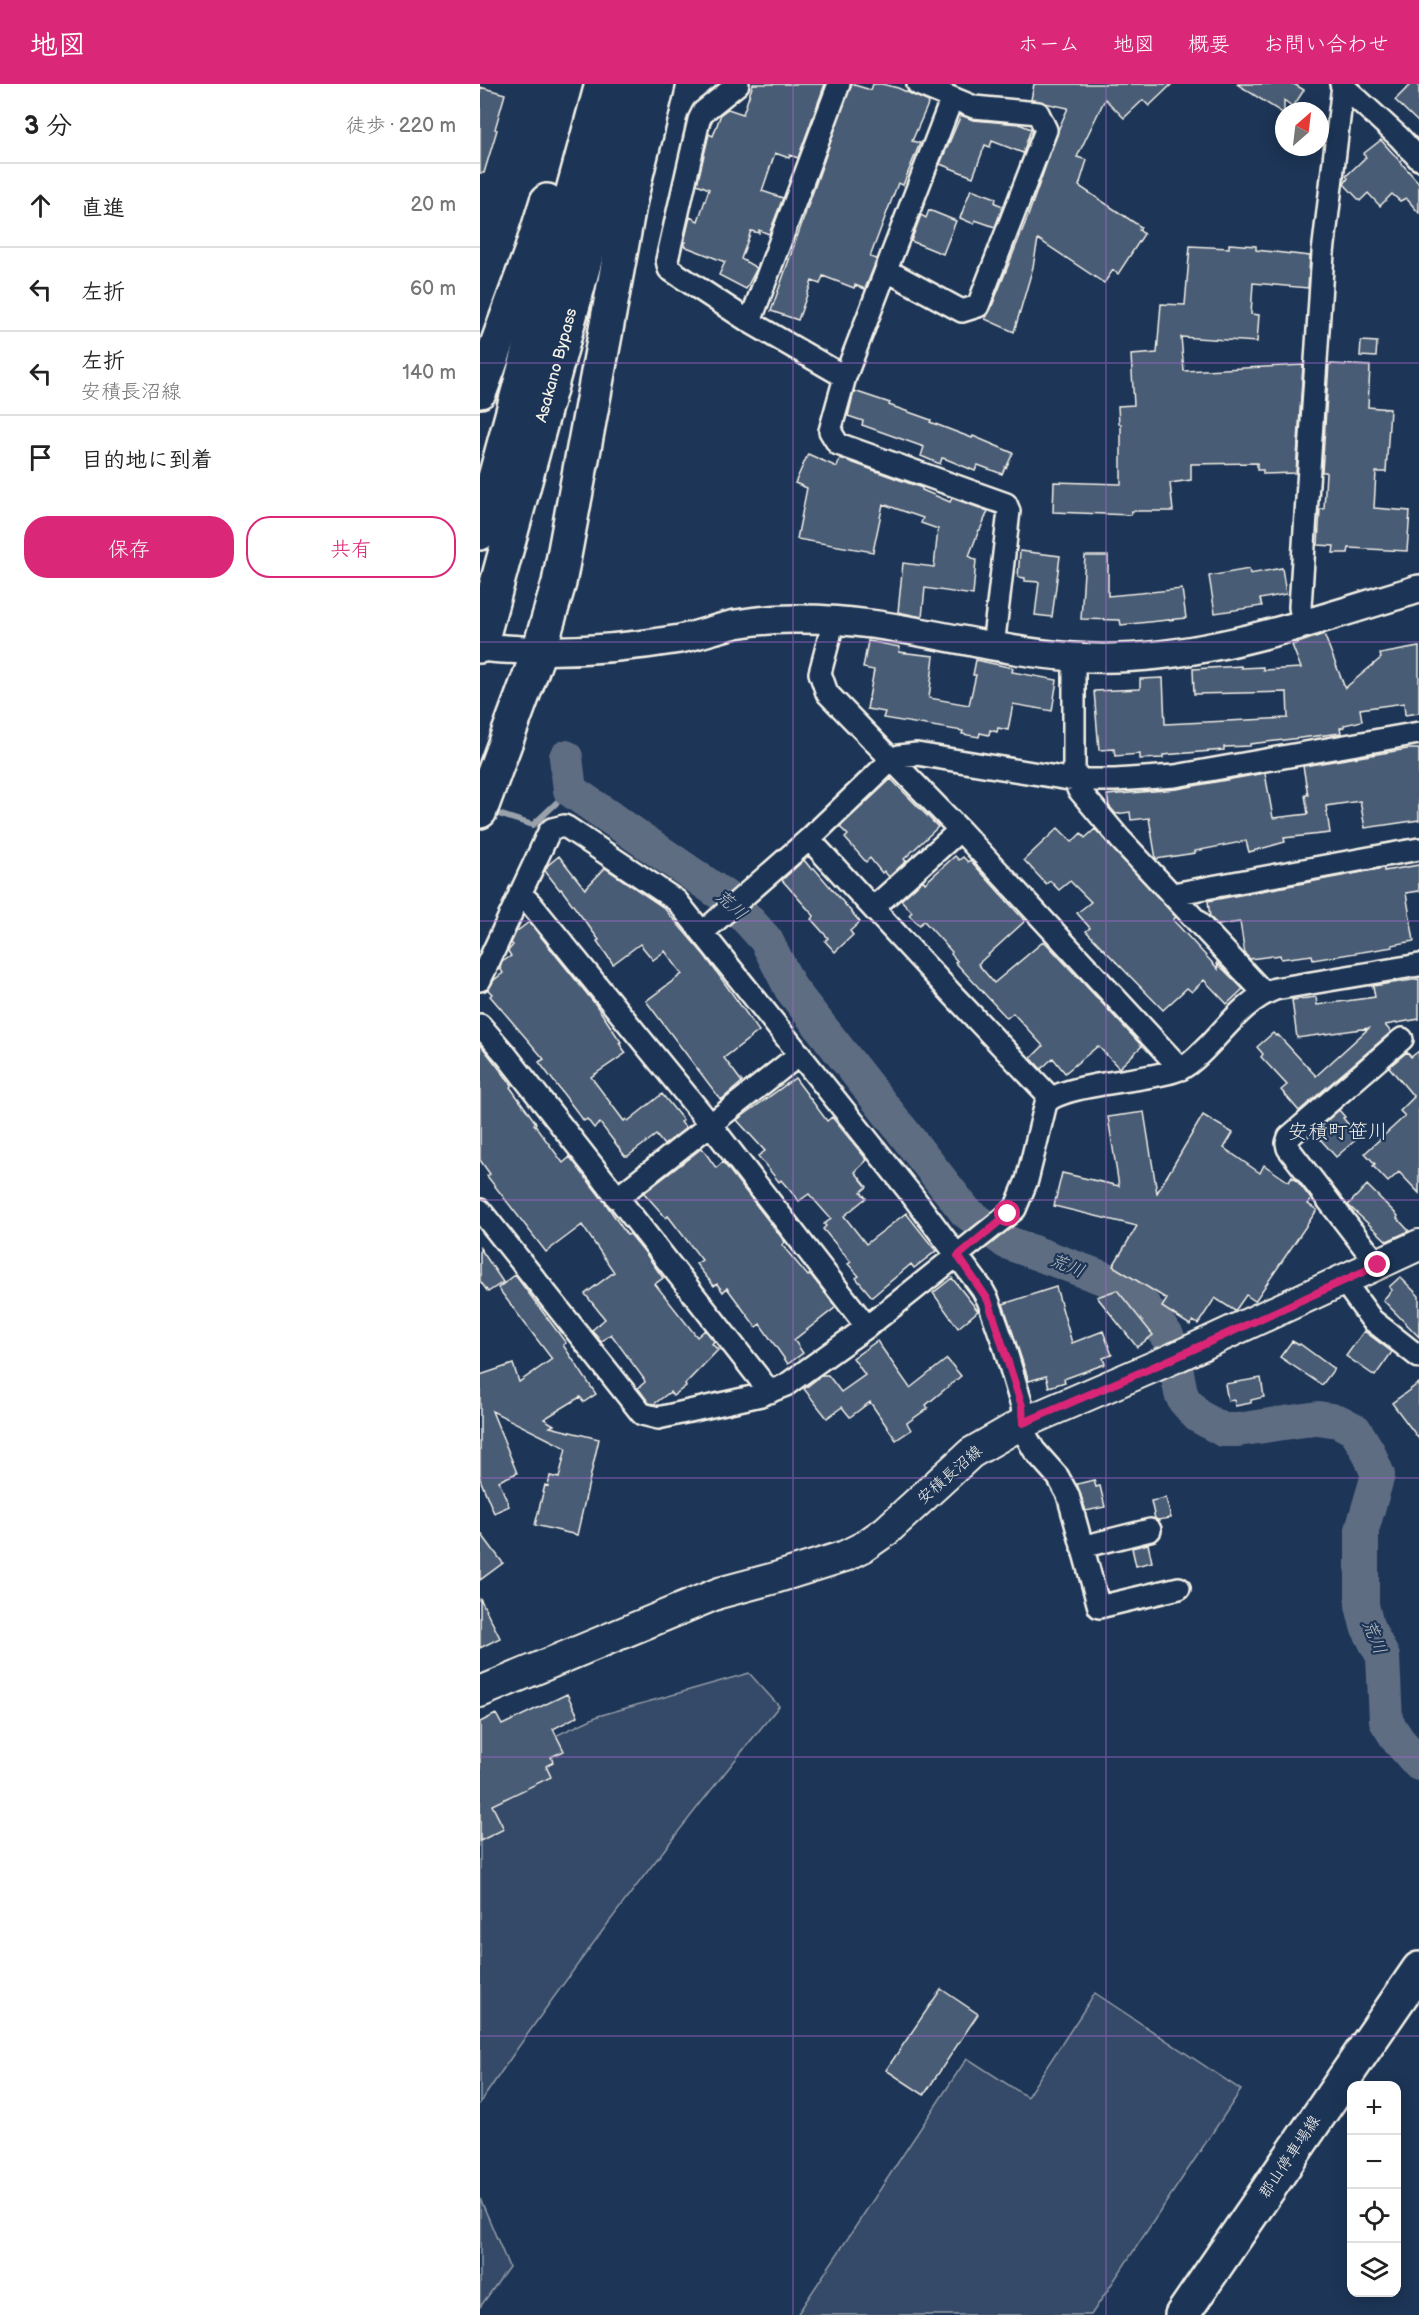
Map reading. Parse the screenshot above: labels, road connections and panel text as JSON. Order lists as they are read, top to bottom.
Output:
{
  "streets": {
    "main road": ["Asakano Bypass", "安積長沼線", "郡山停車場線"]
  },
  "districts": ["安積町笹川"],
  "water": ["荒川"],
  "north": "top right",
  "page": {
    "header": "地図",
    "nav": [
      "ホーム",
      "地図",
      "概要",
      "お問い合わせ"
    ],
    "heading": ["3 分", "徒歩 · 220 m"],
    "list": [
      ["直進", "20 m"],
      ["左折", "60 m"],
      ["左折", "安積長沼線", "140 m"],
      "目的地に到着"
    ],
    "buttons": ["保存", "共有"],
    "map_buttons": ["+", "−"]
  }
}
